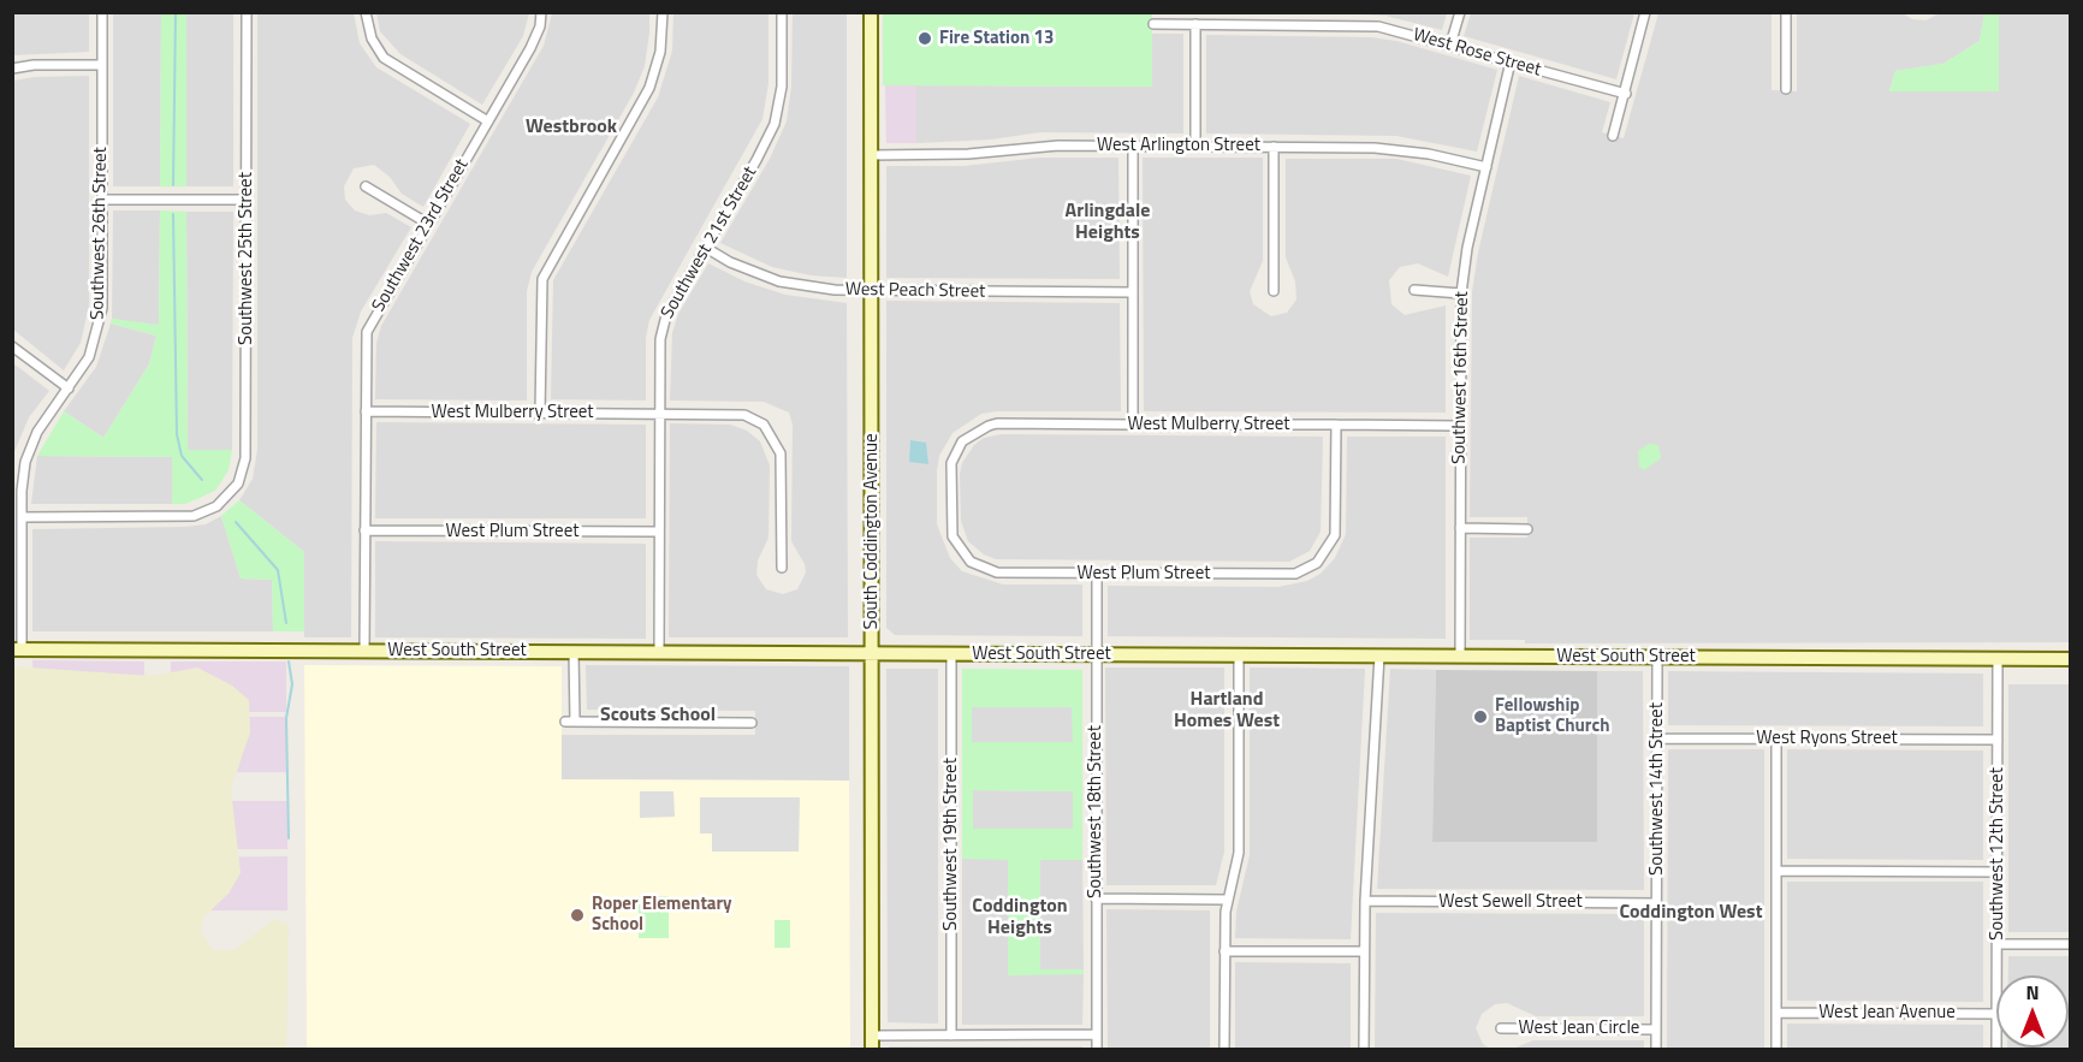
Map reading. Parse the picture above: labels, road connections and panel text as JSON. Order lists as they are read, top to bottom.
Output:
{
  "streets": {
    "street": [
      "West Rose Street",
      "West Arlington Street",
      "Southwest 26th Street",
      "Southwest 23rd Street",
      "Southwest 21st Street",
      "Southwest 25th Street",
      "West Peach Street",
      "Southwest 16th Street",
      "West Mulberry Street",
      "West Plum Street",
      "South Coddington Avenue",
      "West South Street",
      "West Ryons Street",
      "Southwest 14th Street",
      "Southwest 18th Street",
      "Southwest 19th Street",
      "Southwest 12th Street",
      "West Sewell Street",
      "West Jean Avenue",
      "West Jean Circle"
    ]
  },
  "crossings": [
    ["West Rose Street", "Southwest 16th Street"],
    ["West Arlington Street", "Southwest 16th Street"],
    ["West Arlington Street", "South Coddington Avenue"],
    ["Southwest 26th Street", "Southwest 25th Street"],
    ["Southwest 26th Street", "West South Street"],
    ["Southwest 23rd Street", "West Mulberry Street"],
    ["Southwest 23rd Street", "West Plum Street"],
    ["Southwest 23rd Street", "West South Street"],
    ["Southwest 21st Street", "West Peach Street"],
    ["Southwest 21st Street", "West Mulberry Street"],
    ["Southwest 21st Street", "West Plum Street"],
    ["Southwest 21st Street", "West South Street"],
    ["West Peach Street", "South Coddington Avenue"],
    ["Southwest 16th Street", "West Mulberry Street"],
    ["Southwest 16th Street", "West South Street"],
    ["West Mulberry Street", "West Plum Street"],
    ["West Plum Street", "Southwest 18th Street"],
    ["South Coddington Avenue", "West South Street"],
    ["West South Street", "Southwest 14th Street"],
    ["West South Street", "Southwest 18th Street"],
    ["West South Street", "Southwest 19th Street"],
    ["West South Street", "Southwest 12th Street"],
    ["West Ryons Street", "Southwest 14th Street"],
    ["West Ryons Street", "Southwest 12th Street"],
    ["Southwest 14th Street", "West Sewell Street"],
    ["Southwest 14th Street", "West Jean Circle"]
  ],
  "districts": [
    "Westbrook",
    "Arlingdale Heights",
    "Hartland Homes West",
    "Scouts School",
    "Coddington Heights",
    "Coddington West"
  ],
  "places": ["Fire Station 13", "Fellowship Baptist Church", "Roper Elementary School"],
  "north": "top"
}
